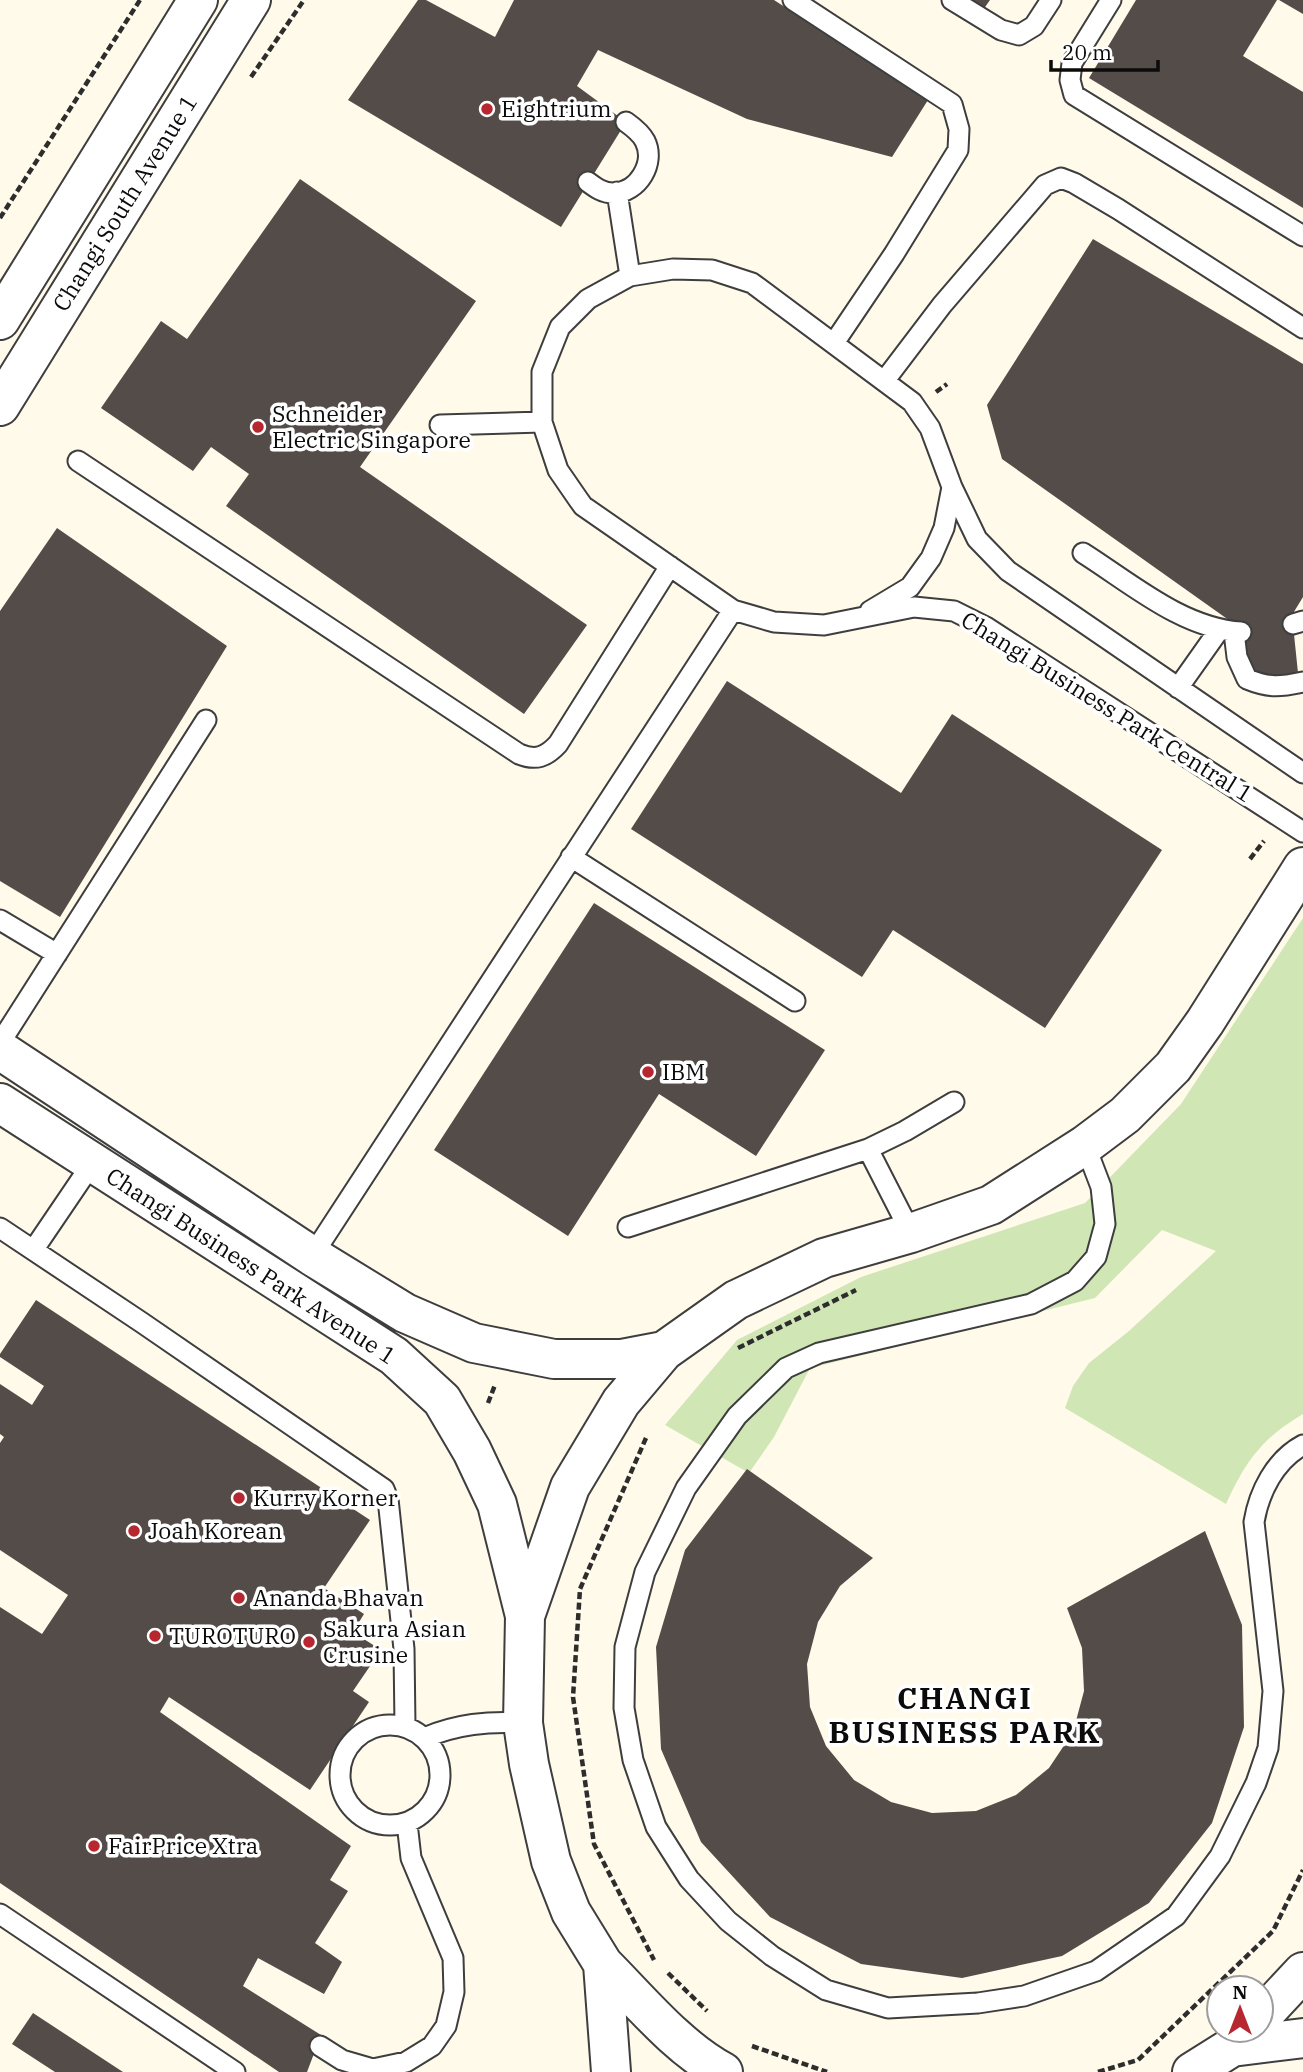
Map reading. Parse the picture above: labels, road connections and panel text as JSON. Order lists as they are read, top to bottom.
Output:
{
  "streets": {
    "street": ["Changi South Avenue 1", "Changi Business Park Avenue 1"],
    "lane": ["Changi Business Park Central 1"]
  },
  "districts": ["CHANGI BUSINESS PARK"],
  "places": [
    "Eightrium",
    "Schneider Electric Singapore",
    "IBM",
    "Kurry Korner",
    "Joah Korean",
    "Ananda Bhavan",
    "TUROTURO",
    "Sakura Asian Crusine",
    "FairPrice Xtra"
  ],
  "scale_bar": "20 m",
  "north": "top"
}
